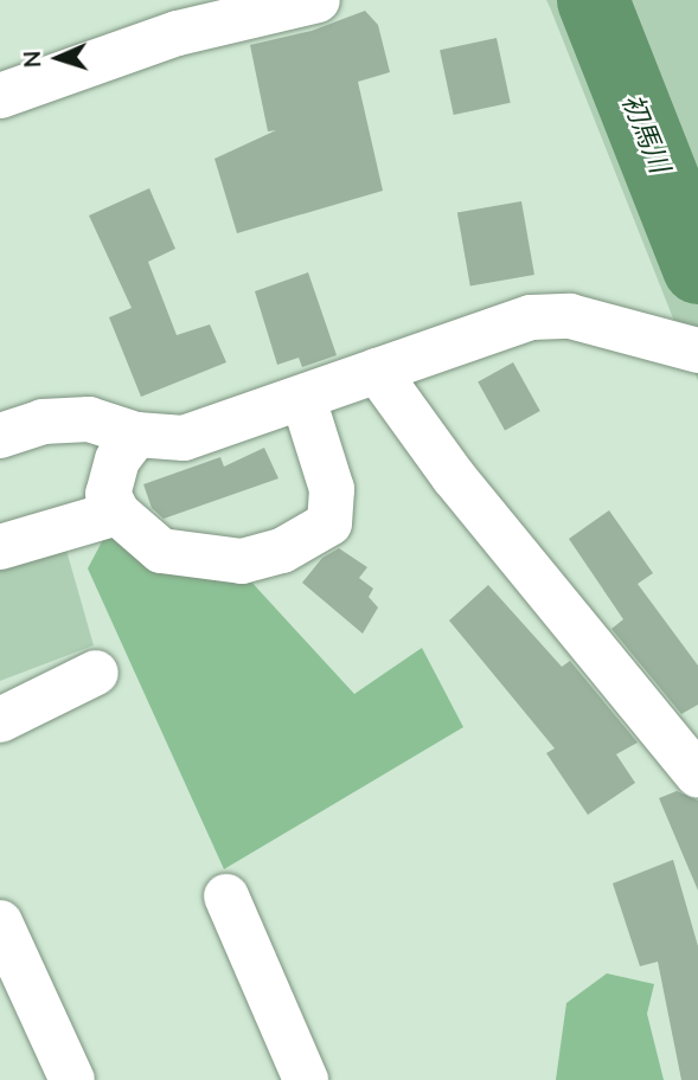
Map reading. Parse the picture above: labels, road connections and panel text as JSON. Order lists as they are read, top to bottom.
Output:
{
  "water": ["初馬川"],
  "north": "left"
}
